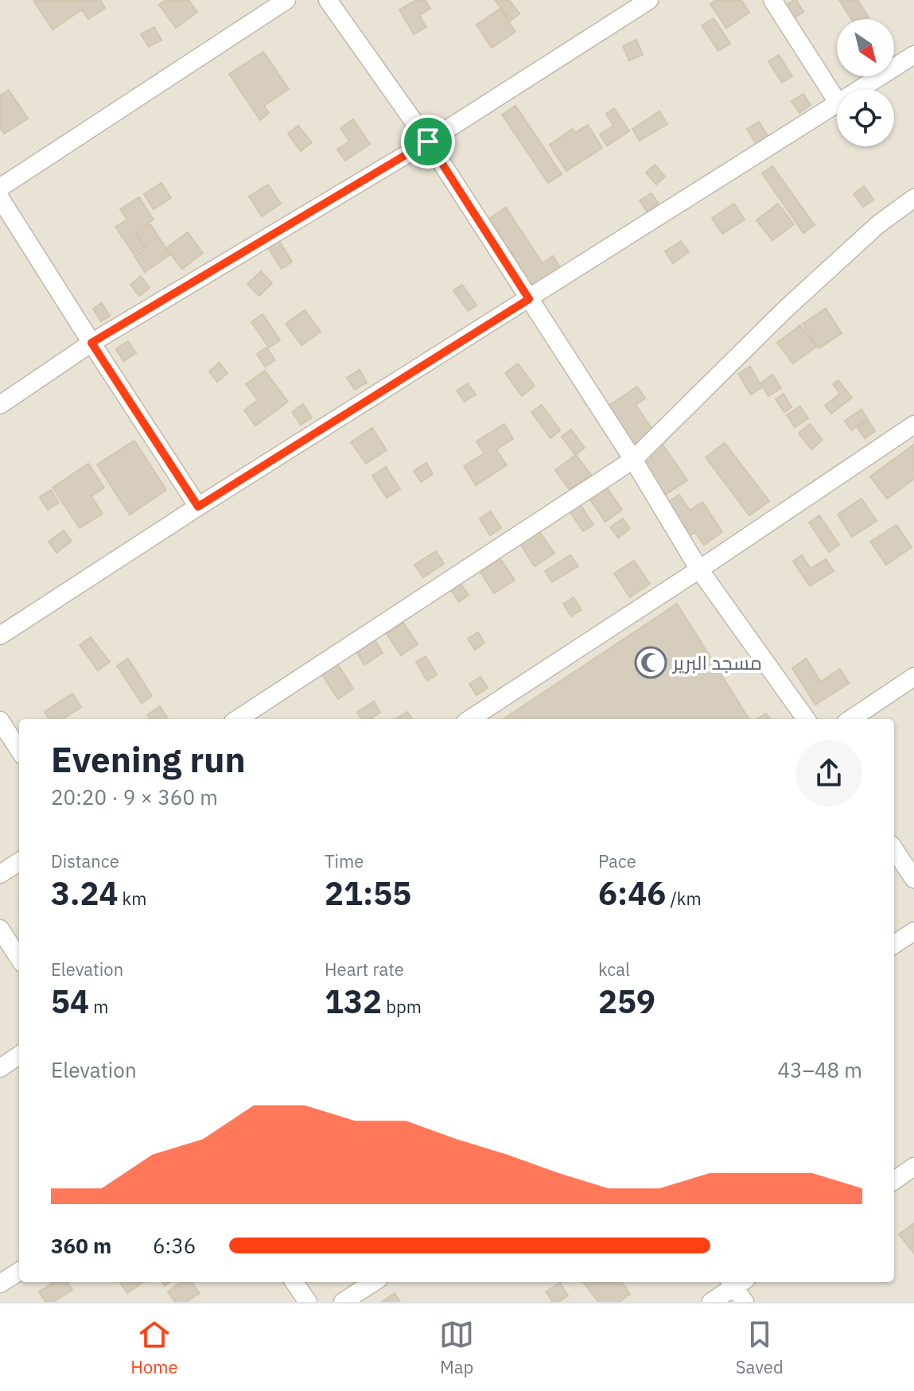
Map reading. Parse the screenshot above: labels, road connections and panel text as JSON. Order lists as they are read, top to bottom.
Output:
{
  "places": {
    "mosque": ["مسجد البرير"]
  },
  "north": "bottom right",
  "page": {
    "heading": ["Evening run", "20:20 · 9 × 360 m"],
    "stats": [
      ["Distance", "3.24 km"],
      ["Time", "21:55"],
      ["Pace", "6:46 /km"],
      ["Elevation", "54 m"],
      ["Heart rate", "132 bpm"],
      ["kcal", "259"]
    ],
    "chart": ["Elevation", "43–48 m"],
    "list": [
      {
        "name": "360 m",
        "note": "6:36"
      }
    ],
    "tabs": ["Home", "Map", "Saved"]
  }
}
